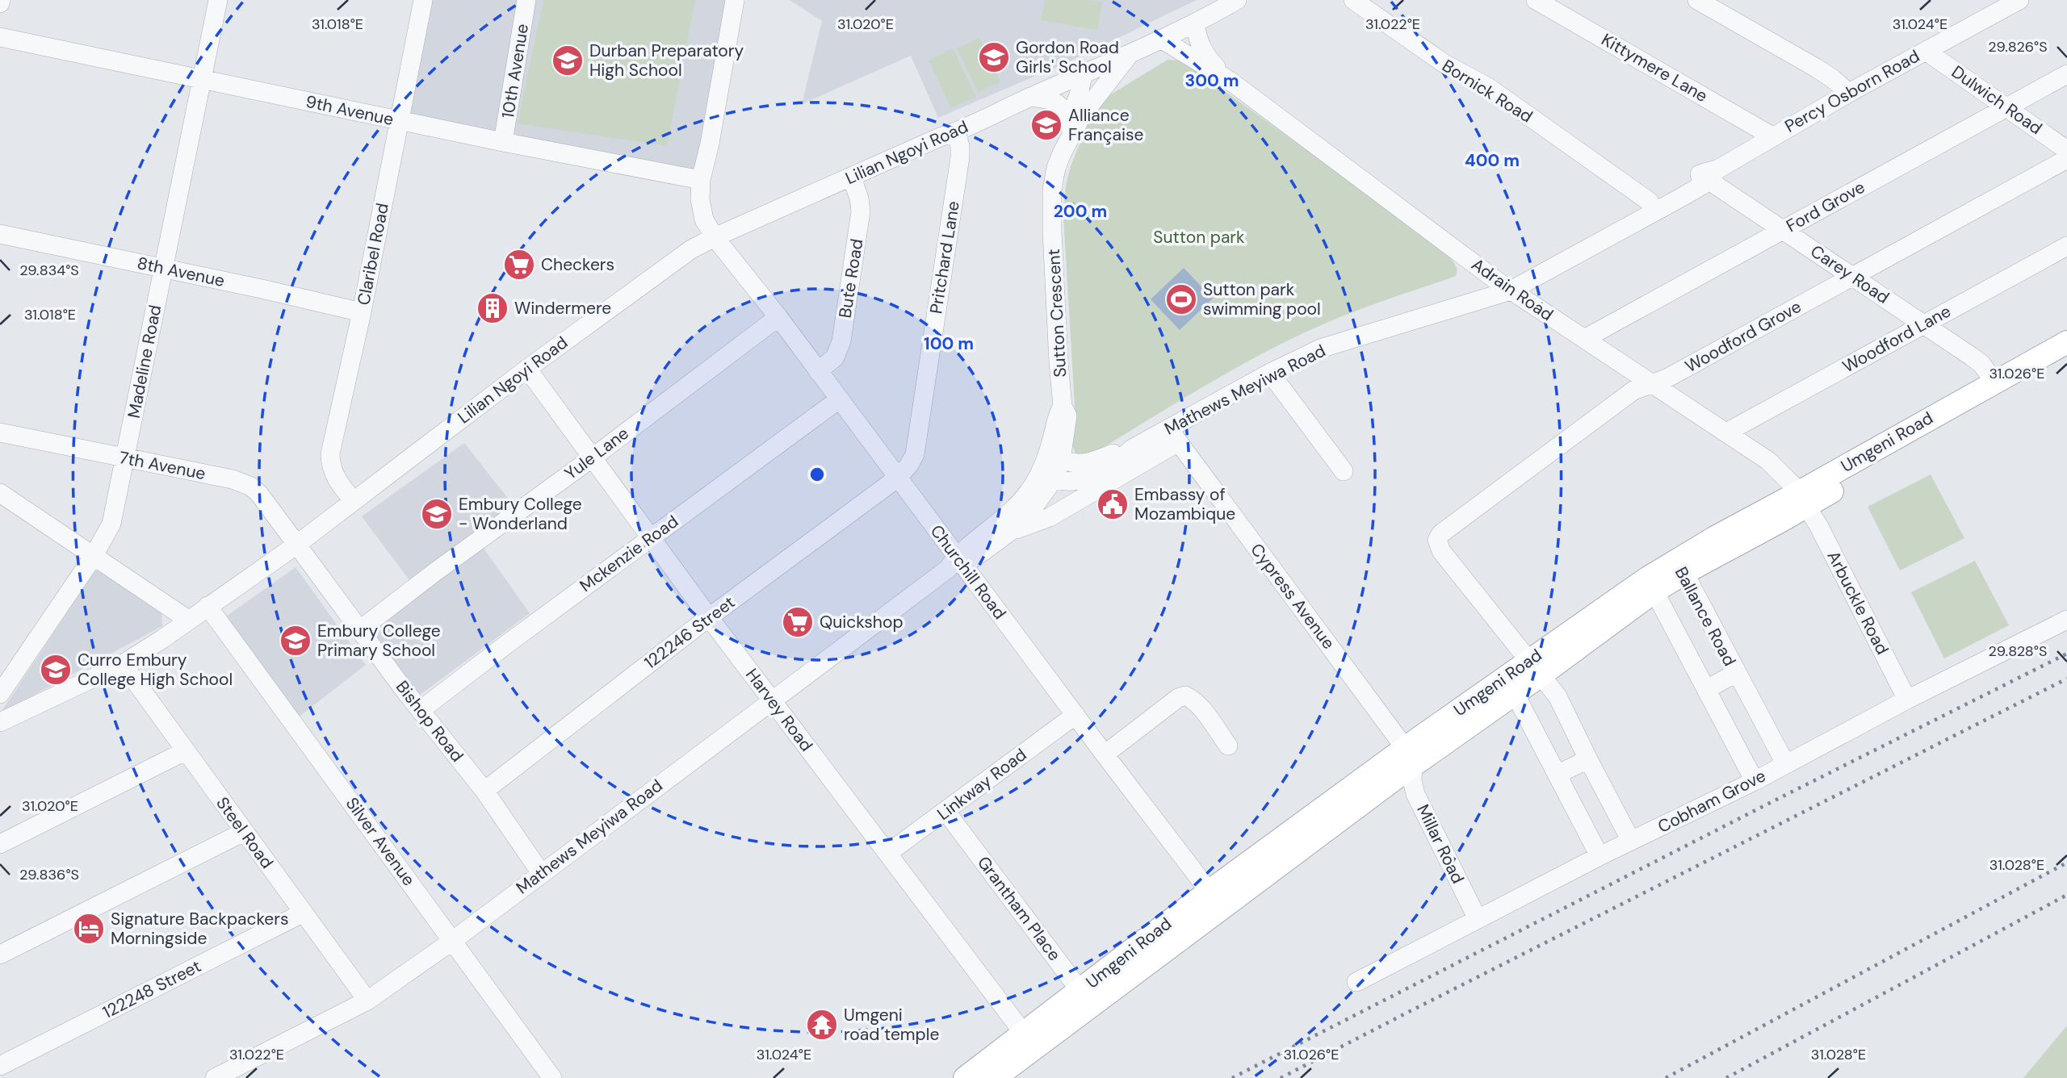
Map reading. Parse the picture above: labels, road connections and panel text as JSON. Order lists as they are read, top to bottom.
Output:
{
  "streets": {
    "main road": ["Umgeni Road"],
    "street": [
      "Kittymere Lane",
      "10th Avenue",
      "Bornick Road",
      "Percy Osborn Road",
      "Dulwich Road",
      "9th Avenue",
      "Lilian Ngoyi Road",
      "Ford Grove",
      "Claribel Road",
      "Pritchard Lane",
      "8th Avenue",
      "Carey Road",
      "Bute Road",
      "Adrain Road",
      "Sutton Crescent",
      "Woodford Grove",
      "Woodford Lane",
      "Madeline Road",
      "Mathews Meyiwa Road",
      "Yule Lane",
      "7th Avenue",
      "Mckenzie Road",
      "Churchill Road",
      "Cypress Avenue",
      "Arbuckle Road",
      "Ballance Road",
      "122246 Street",
      "Harvey Road",
      "Bishop Road",
      "Linkway Road",
      "Cobham Grove",
      "Steel Road",
      "Silver Avenue",
      "Millar Road",
      "Grantham Place",
      "122248 Street"
    ]
  },
  "crossings": [
    ["Kittymere Lane", "Percy Osborn Road"],
    ["10th Avenue", "9th Avenue"],
    ["Bornick Road", "Percy Osborn Road"],
    ["Percy Osborn Road", "Dulwich Road"],
    ["Percy Osborn Road", "Carey Road"],
    ["Percy Osborn Road", "Adrain Road"],
    ["Percy Osborn Road", "Mathews Meyiwa Road"],
    ["Dulwich Road", "Ford Grove"],
    ["9th Avenue", "Claribel Road"],
    ["9th Avenue", "Madeline Road"],
    ["9th Avenue", "Churchill Road"],
    ["Lilian Ngoyi Road", "Claribel Road"],
    ["Lilian Ngoyi Road", "Pritchard Lane"],
    ["Lilian Ngoyi Road", "Bute Road"],
    ["Lilian Ngoyi Road", "Adrain Road"],
    ["Lilian Ngoyi Road", "Sutton Crescent"],
    ["Lilian Ngoyi Road", "7th Avenue"],
    ["Lilian Ngoyi Road", "Churchill Road"],
    ["Lilian Ngoyi Road", "Harvey Road"],
    ["Lilian Ngoyi Road", "Bishop Road"],
    ["Lilian Ngoyi Road", "Steel Road"],
    ["Lilian Ngoyi Road", "Silver Avenue"],
    ["Ford Grove", "Carey Road"],
    ["Ford Grove", "Adrain Road"],
    ["Claribel Road", "8th Avenue"],
    ["Pritchard Lane", "Churchill Road"],
    ["Pritchard Lane", "122246 Street"],
    ["8th Avenue", "Madeline Road"],
    ["Carey Road", "Woodford Grove"],
    ["Carey Road", "Woodford Lane"],
    ["Carey Road", "Umgeni Road"],
    ["Bute Road", "Churchill Road"],
    ["Adrain Road", "Woodford Grove"],
    ["Adrain Road", "Woodford Lane"],
    ["Adrain Road", "Mathews Meyiwa Road"],
    ["Adrain Road", "Umgeni Road"],
    ["Adrain Road", "Arbuckle Road"],
    ["Sutton Crescent", "Mathews Meyiwa Road"],
    ["Woodford Grove", "Umgeni Road"],
    ["Madeline Road", "7th Avenue"],
    ["Mathews Meyiwa Road", "Churchill Road"],
    ["Mathews Meyiwa Road", "Cypress Avenue"],
    ["Mathews Meyiwa Road", "Harvey Road"],
    ["Mathews Meyiwa Road", "Bishop Road"],
    ["Mathews Meyiwa Road", "Steel Road"],
    ["Mathews Meyiwa Road", "Silver Avenue"],
    ["Umgeni Road", "Churchill Road"],
    ["Umgeni Road", "Cypress Avenue"],
    ["Umgeni Road", "Arbuckle Road"],
    ["Umgeni Road", "Ballance Road"],
    ["Umgeni Road", "Harvey Road"],
    ["Umgeni Road", "Millar Road"],
    ["Umgeni Road", "Grantham Place"],
    ["Yule Lane", "Churchill Road"],
    ["Yule Lane", "Harvey Road"],
    ["Yule Lane", "Bishop Road"],
    ["7th Avenue", "Bishop Road"],
    ["Mckenzie Road", "Churchill Road"],
    ["Mckenzie Road", "Harvey Road"],
    ["Mckenzie Road", "Bishop Road"],
    ["Churchill Road", "122246 Street"],
    ["Churchill Road", "Linkway Road"],
    ["Cypress Avenue", "Millar Road"],
    ["Arbuckle Road", "Cobham Grove"],
    ["Ballance Road", "Cobham Grove"],
    ["122246 Street", "Harvey Road"],
    ["122246 Street", "Bishop Road"],
    ["Harvey Road", "Linkway Road"],
    ["Linkway Road", "Grantham Place"],
    ["Cobham Grove", "Millar Road"],
    ["Steel Road", "122248 Street"]
  ],
  "parks": ["Sutton park"],
  "places": {
    "school or university": [
      "Gordon Road Girls' School",
      "Durban Preparatory High School",
      "Alliance Française",
      "Embury College - Wonderland",
      "Embury College Primary School",
      "Curro Embury College High School"
    ],
    "supermarket": ["Checkers", "Quickshop"],
    "sports": ["Sutton park swimming pool"],
    "building": ["Windermere"],
    "public building": ["Embassy of Mozambique"],
    "hotel": ["Signature Backpackers Morningside"],
    "temple": ["Umgeni road temple"]
  },
  "coordinates": [
    "31.022°E",
    "31.024°E",
    "31.018°E",
    "31.020°E",
    "29.826°S",
    "29.834°S",
    "31.026°E",
    "29.828°S",
    "31.028°E",
    "29.836°S"
  ],
  "rings": [
    "300 m",
    "400 m",
    "200 m",
    "100 m"
  ]
}
